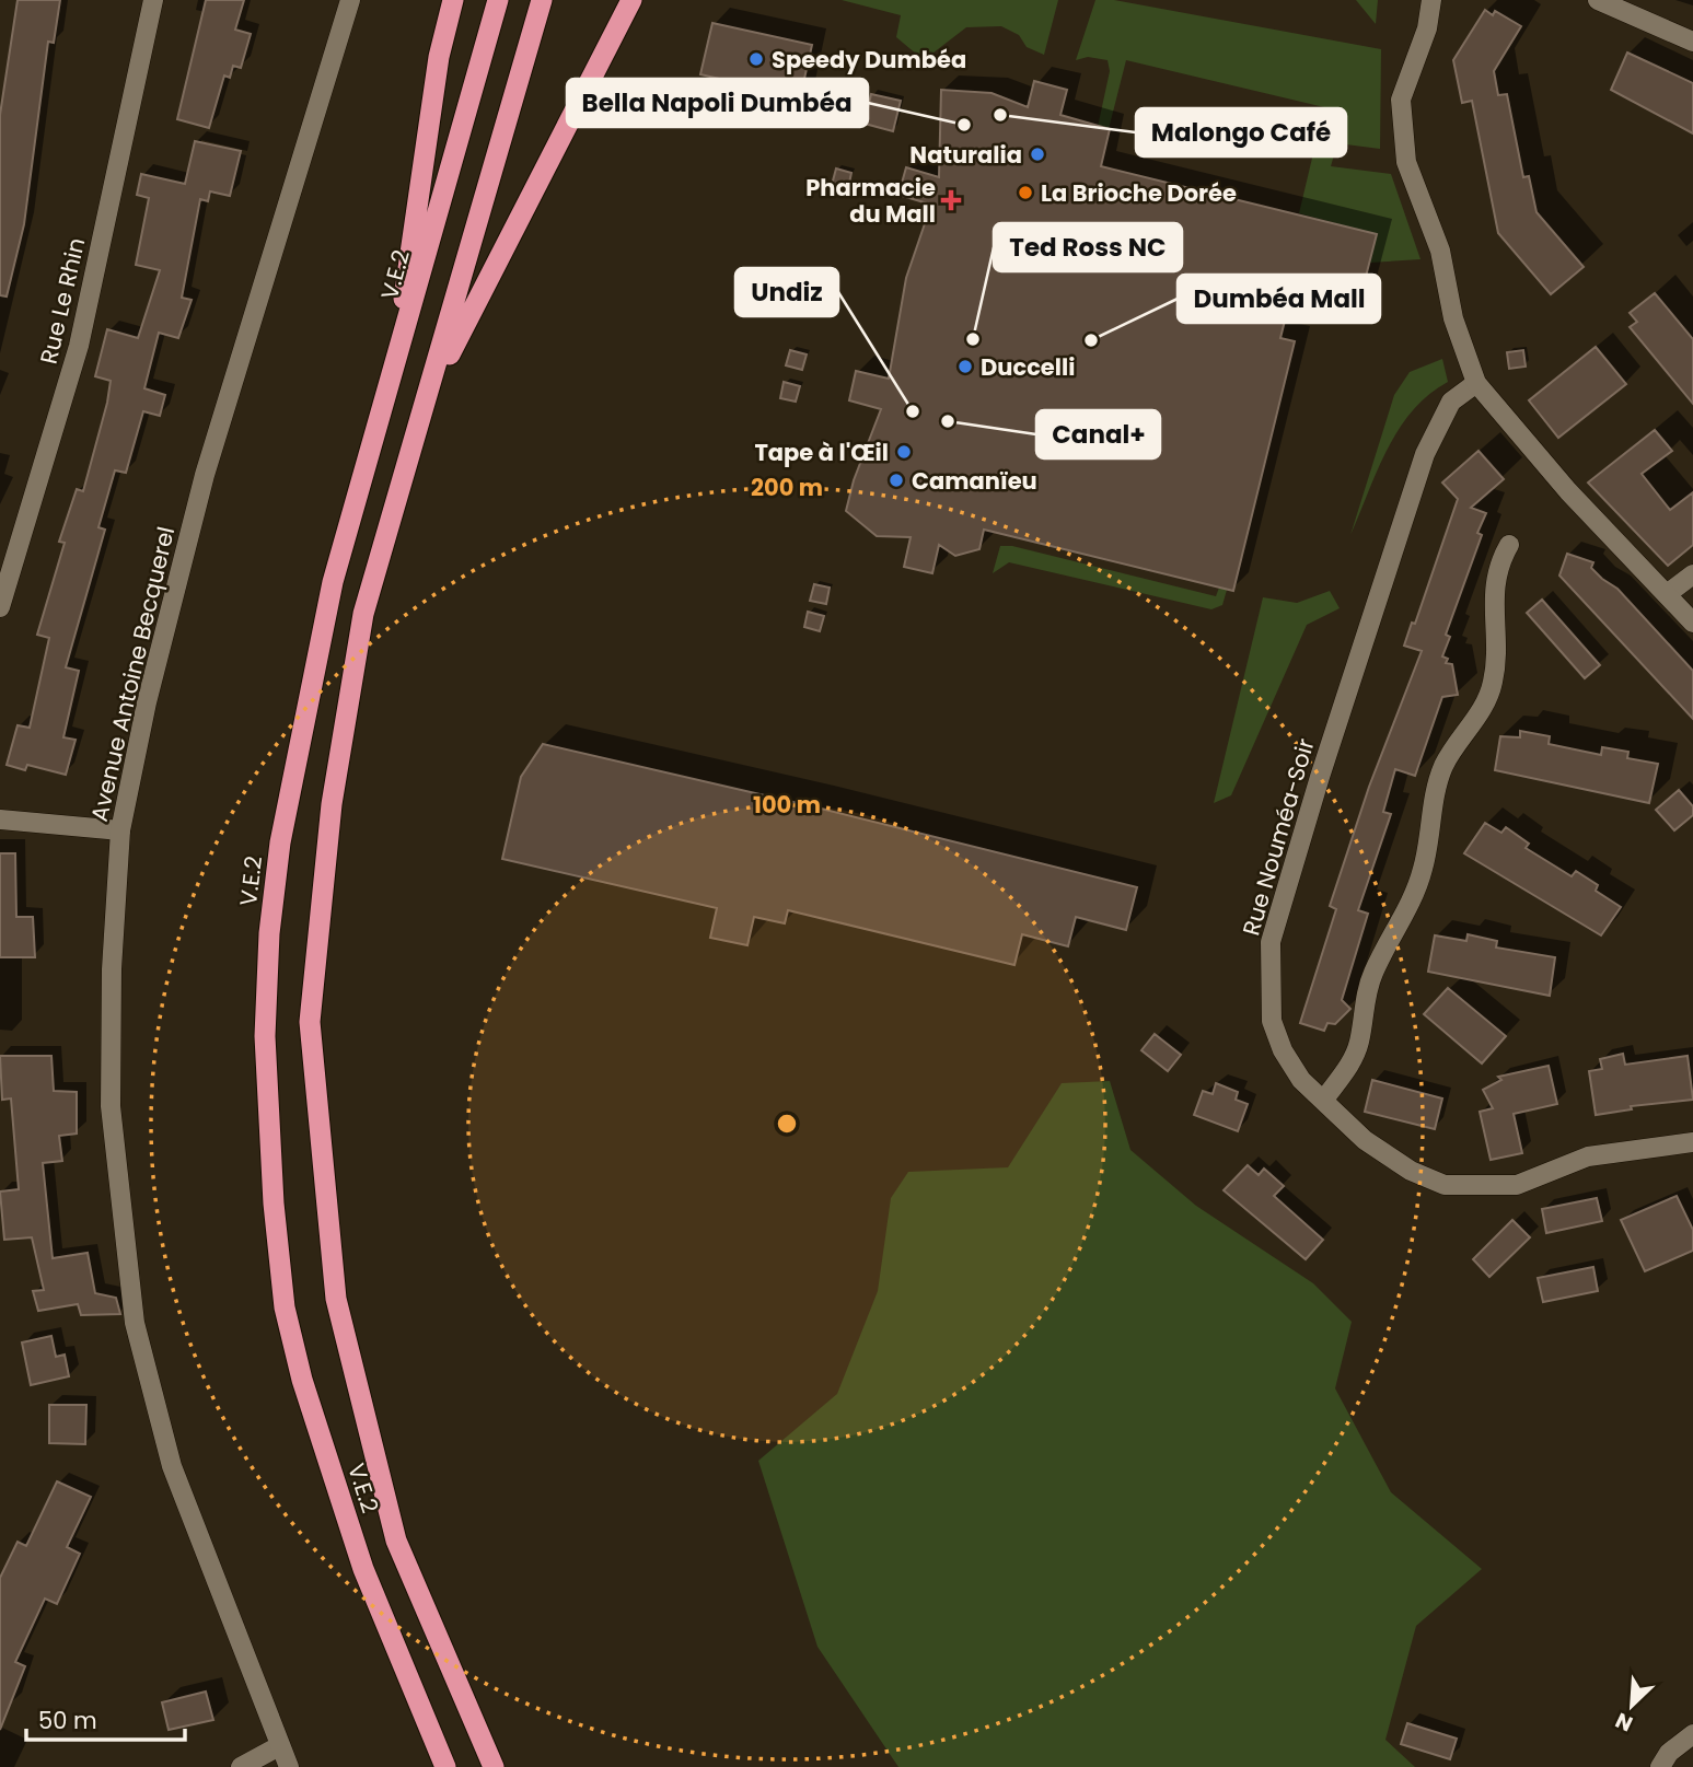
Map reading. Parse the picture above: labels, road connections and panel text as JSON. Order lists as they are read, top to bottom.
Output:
{
  "streets": {
    "highway": ["V.E.2"],
    "street": ["Rue Le Rhin", "Avenue Antoine Becquerel", "Rue Nouméa-Soir"]
  },
  "places": {
    "other": [
      "Speedy Dumbéa",
      "Malongo Café",
      "Bella Napoli Dumbéa",
      "Naturalia",
      "La Brioche Dorée",
      "Ted Ross NC",
      "Dumbéa Mall",
      "Duccelli",
      "Undiz",
      "Canal+",
      "Tape à l'Œil",
      "Camanïeu"
    ],
    "health": ["Pharmacie du Mall"]
  },
  "scale_bar": "50 m",
  "north": "bottom left",
  "rings": ["200 m", "100 m"]
}
